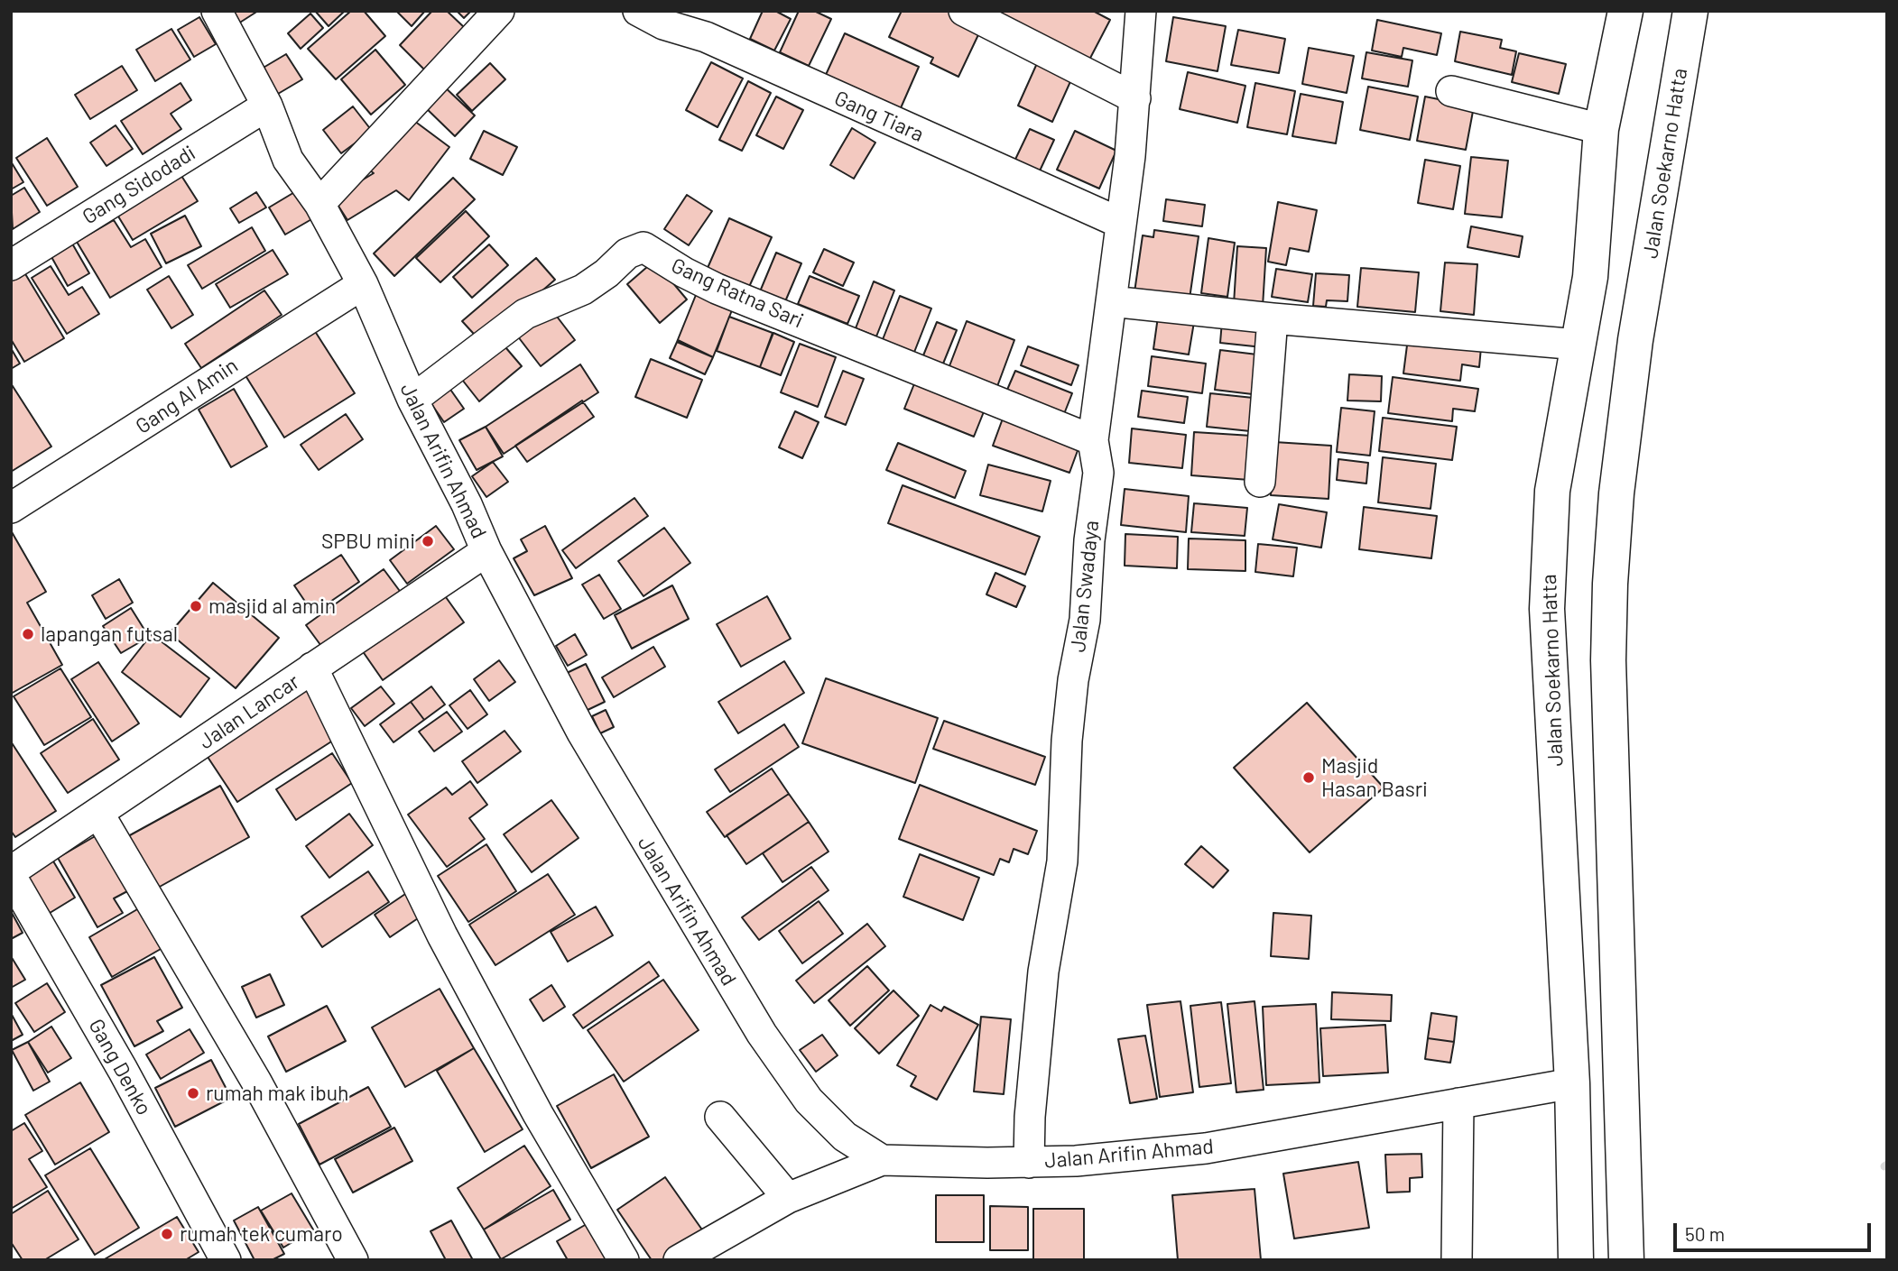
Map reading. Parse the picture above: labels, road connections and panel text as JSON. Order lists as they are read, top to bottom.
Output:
{
  "streets": {
    "highway": ["Jalan Soekarno Hatta"],
    "street": [
      "Gang Tiara",
      "Gang Sidodadi",
      "Gang Ratna Sari",
      "Gang Al Amin",
      "Jalan Arifin Ahmad",
      "Jalan Swadaya",
      "Jalan Lancar",
      "Gang Denko"
    ]
  },
  "crossings": [
    ["Gang Tiara", "Jalan Swadaya"],
    ["Jalan Soekarno Hatta", "Jalan Arifin Ahmad"],
    ["Gang Sidodadi", "Jalan Arifin Ahmad"],
    ["Gang Ratna Sari", "Jalan Arifin Ahmad"],
    ["Gang Ratna Sari", "Jalan Swadaya"],
    ["Gang Al Amin", "Jalan Arifin Ahmad"],
    ["Jalan Arifin Ahmad", "Jalan Swadaya"],
    ["Jalan Arifin Ahmad", "Jalan Lancar"],
    ["Jalan Lancar", "Gang Denko"]
  ],
  "places": [
    "SPBU mini",
    "masjid al amin",
    "lapangan futsal",
    "Masjid Hasan Basri",
    "rumah mak ibuh",
    "rumah tek cumaro"
  ],
  "scale_bar": "50 m"
}
